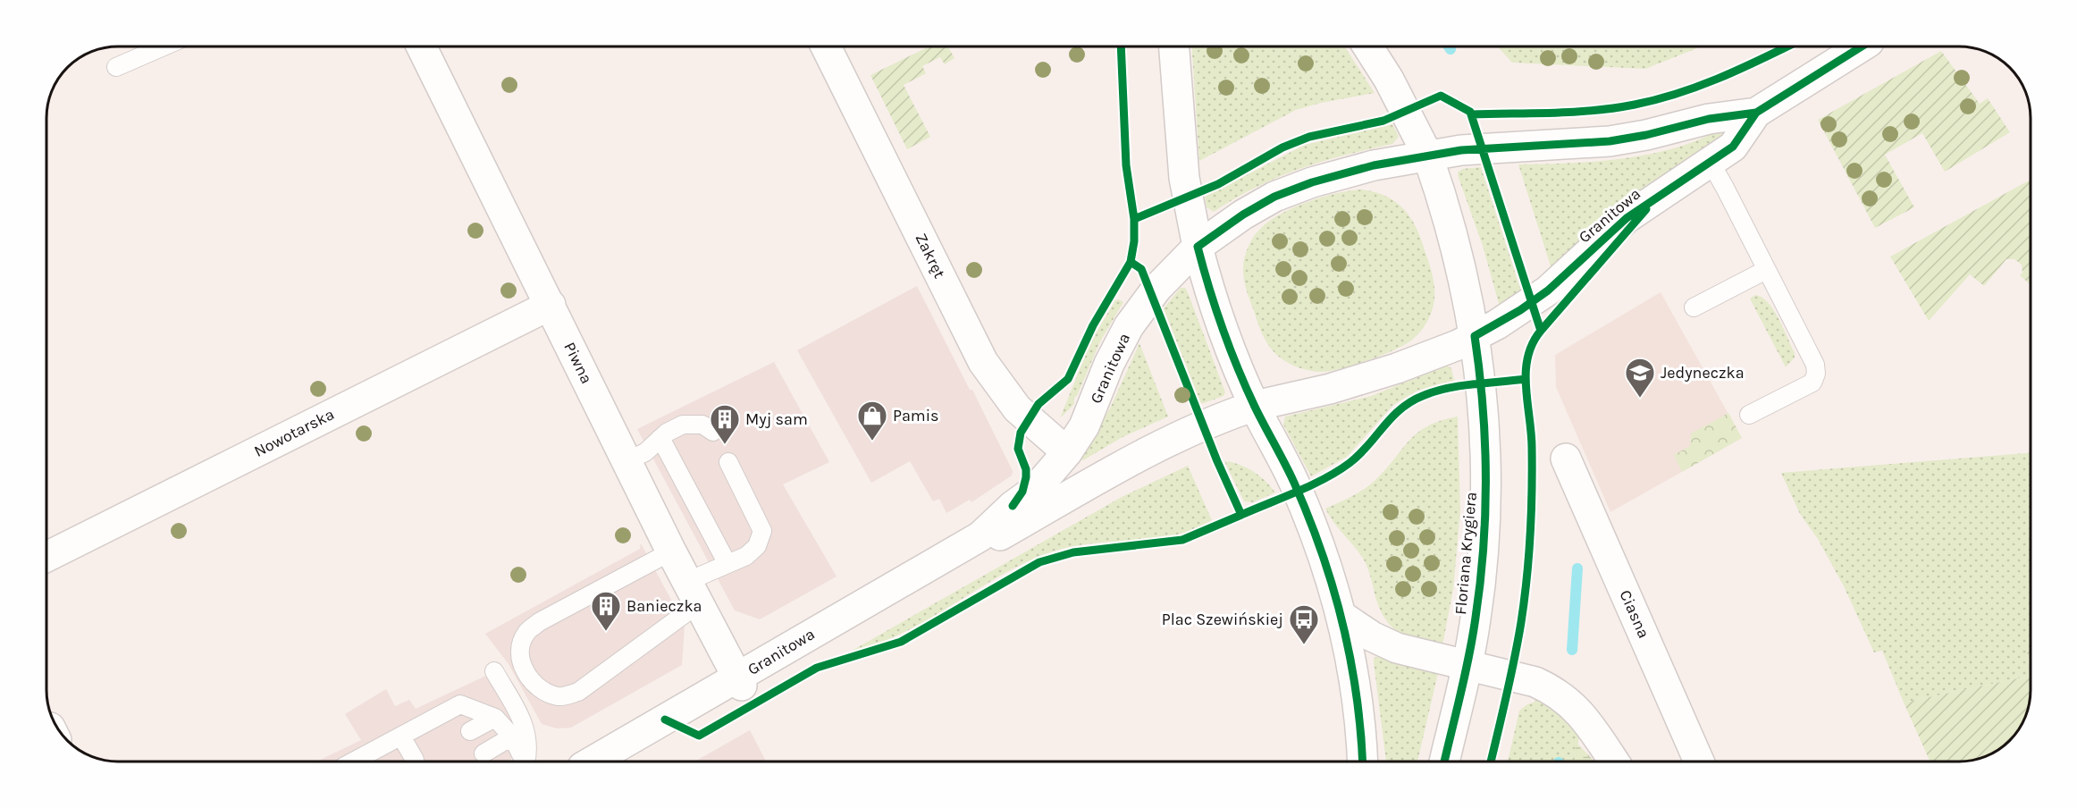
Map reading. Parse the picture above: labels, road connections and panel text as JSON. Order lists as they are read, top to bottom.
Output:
{
  "streets": {
    "street": [
      "Granitowa",
      "Zakręt",
      "Piwna",
      "Nowotarska",
      "Floriana Krygiera",
      "Ciasna"
    ]
  },
  "crossings": [
    ["Granitowa", "Zakręt"],
    ["Granitowa", "Piwna"],
    ["Granitowa", "Floriana Krygiera"],
    ["Piwna", "Nowotarska"]
  ],
  "places": {
    "school or university": ["Jedyneczka"],
    "shop": ["Pamis"],
    "building": ["Myj sam", "Banieczka"],
    "bus stop": ["Plac Szewińskiej"]
  }
}
